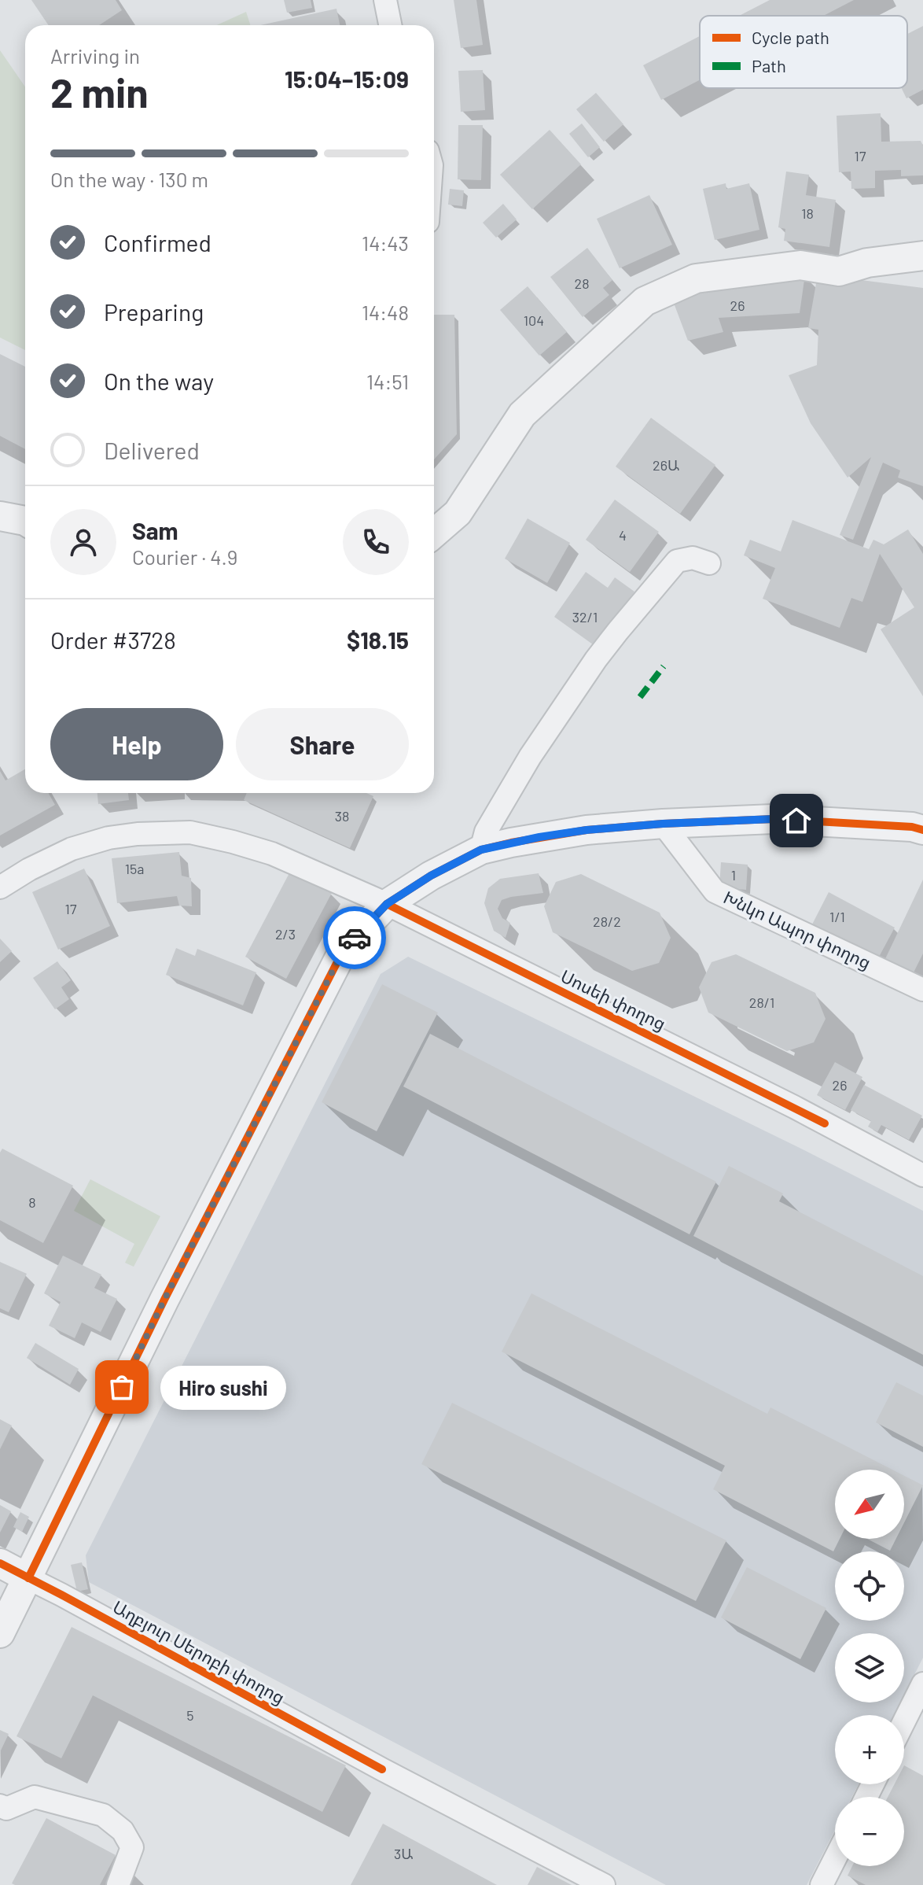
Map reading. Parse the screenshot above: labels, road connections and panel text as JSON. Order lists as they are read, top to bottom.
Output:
{
  "streets": {
    "street": ["Խնկո Ապոր փողոց", "Սոսեի փողոց", "Աղբյուր Սերոբի փողոց"]
  },
  "places": ["Hiro sushi"],
  "house_numbers": [
    "17",
    "18",
    "28",
    "26",
    "104",
    "26Ա",
    "4",
    "32/1",
    "38",
    "15a",
    "1",
    "17",
    "1/1",
    "28/2",
    "2/3",
    "28/1",
    "26",
    "8",
    "5",
    "3Ա"
  ],
  "legend": ["Cycle path", "Path"],
  "north": "bottom left",
  "page": {
    "heading": ["2 min", "Arriving in", "15:04–15:09"],
    "panel": [
      "Sam",
      "Courier · 4.9",
      "Order #3728",
      "$18.15"
    ],
    "bar": "On the way · 130 m",
    "list": [
      ["Confirmed", "14:43"],
      ["Preparing", "14:48"],
      ["On the way", "14:51"],
      "Delivered"
    ],
    "buttons": ["Help", "Share"],
    "bubble": "Hiro sushi",
    "map_buttons": ["+", "−"]
  }
}
